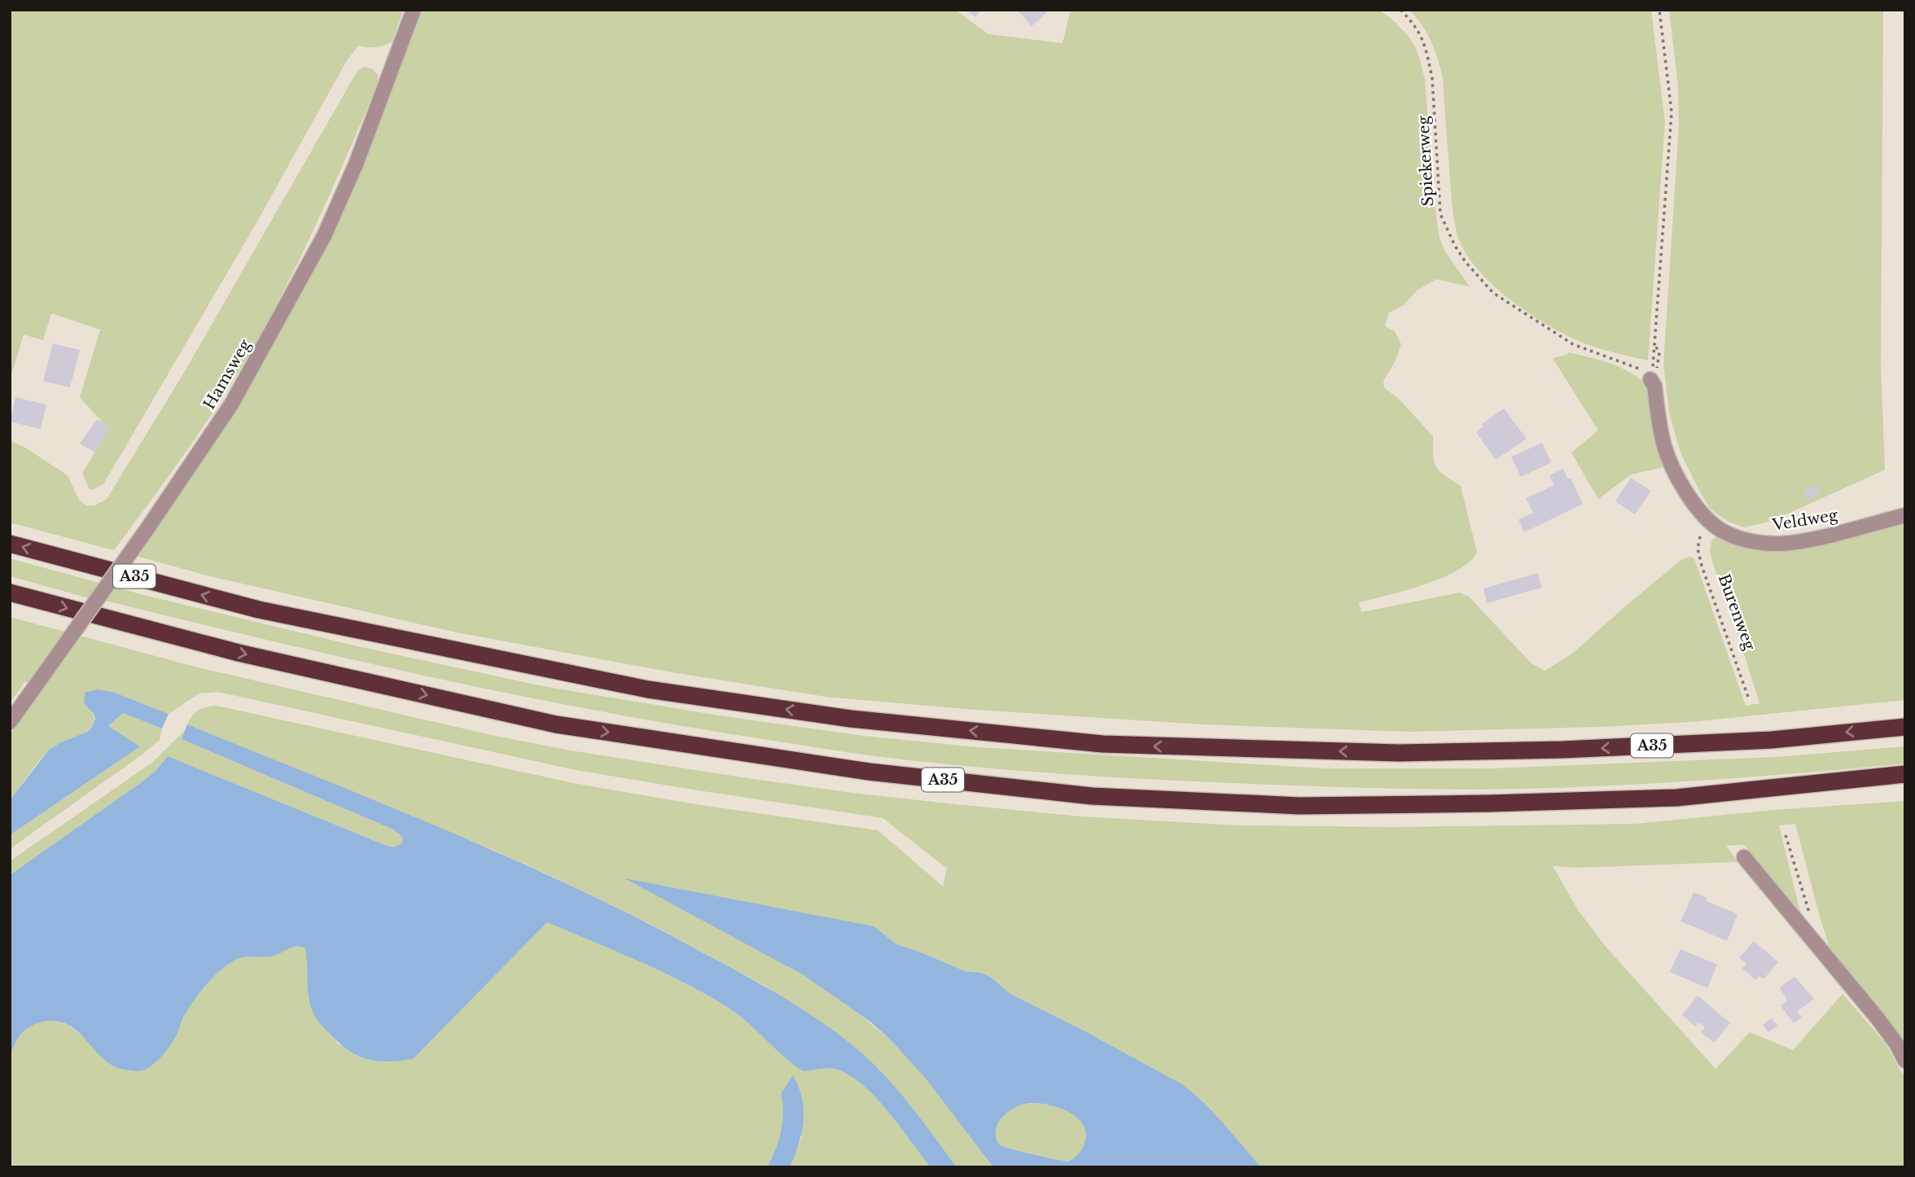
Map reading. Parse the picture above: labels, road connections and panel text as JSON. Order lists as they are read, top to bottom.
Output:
{
  "streets": {
    "highway": ["A35"],
    "street": ["Hamsweg", "Veldweg"],
    "path": ["Spiekerweg", "Burenweg"]
  },
  "crossings": [
    ["Spiekerweg", "Veldweg"]
  ]
}
